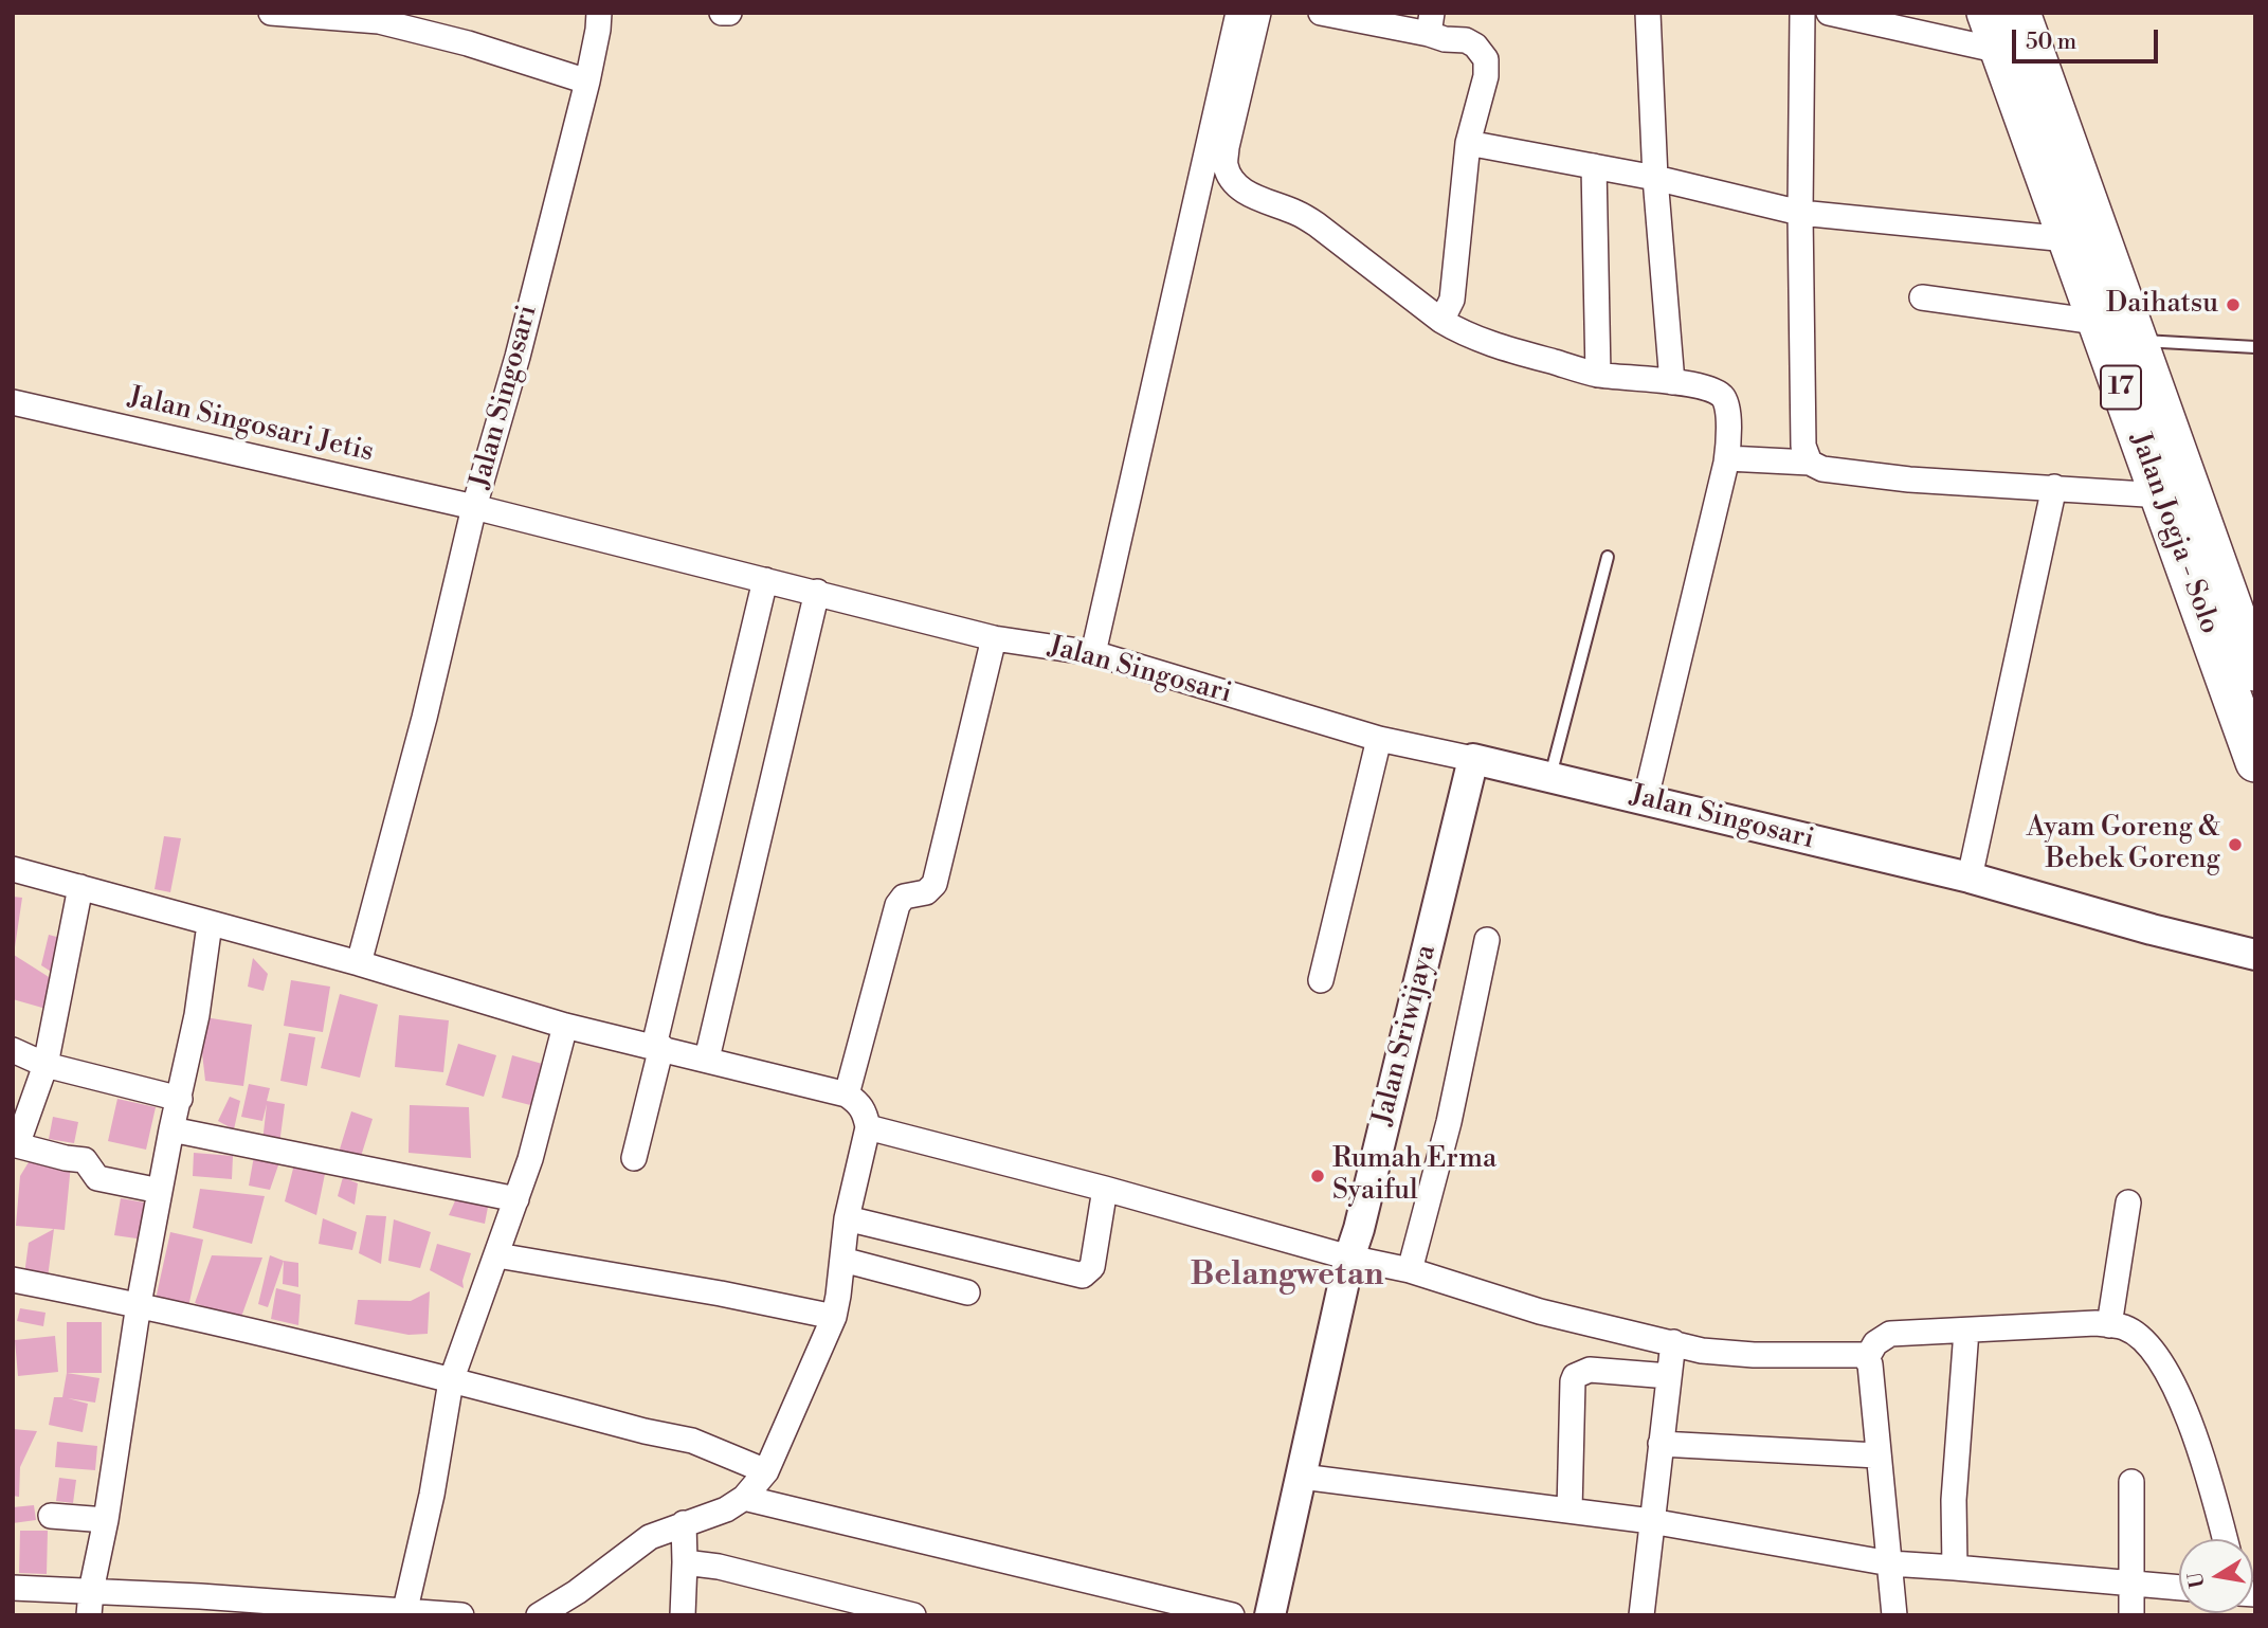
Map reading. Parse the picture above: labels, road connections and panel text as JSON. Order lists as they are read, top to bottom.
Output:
{
  "streets": {
    "highway": ["17", "Jalan Jogja - Solo"],
    "street": ["Jalan Singosari", "Jalan Singosari Jetis", "Jalan Sriwijaya"]
  },
  "crossings": [
    ["Jalan Singosari", "Jalan Singosari Jetis"],
    ["Jalan Singosari", "Jalan Sriwijaya"]
  ],
  "districts": ["Belangwetan"],
  "places": ["Daihatsu", "Ayam Goreng & Bebek Goreng", "Rumah Erma Syaiful"],
  "scale_bar": "50 m",
  "north": "left"
}
